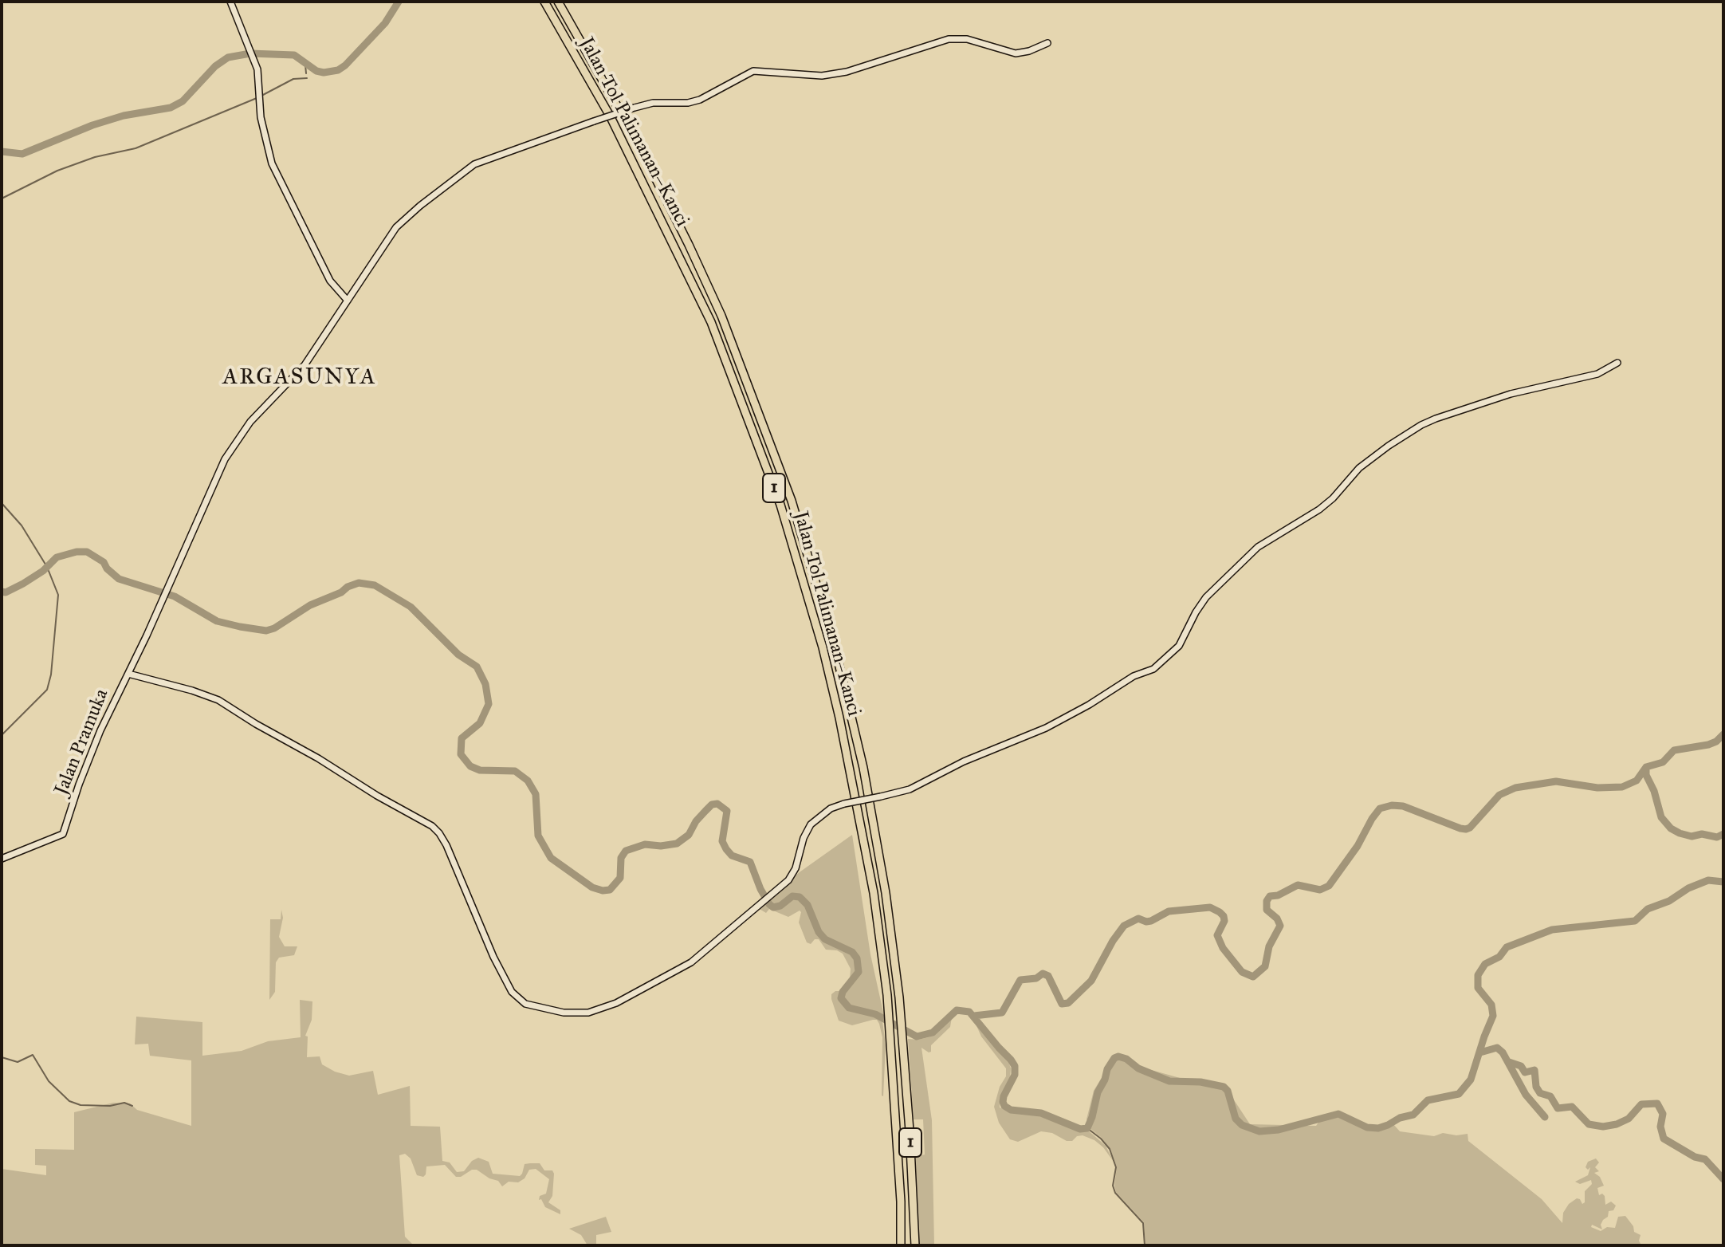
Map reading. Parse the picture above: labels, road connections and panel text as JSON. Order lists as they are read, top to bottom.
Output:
{
  "streets": {
    "highway": ["Jalan Tol Palimanan–Kanci", "1"],
    "street": ["Jalan Pramuka"]
  },
  "districts": ["ARGASUNYA"]
}
